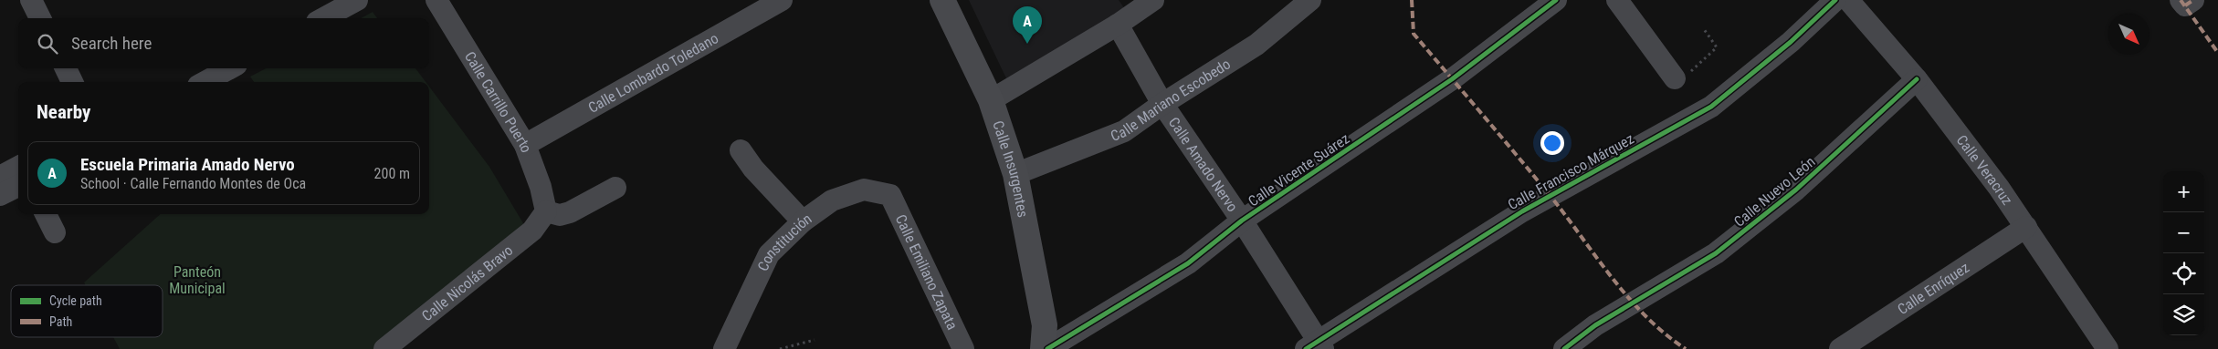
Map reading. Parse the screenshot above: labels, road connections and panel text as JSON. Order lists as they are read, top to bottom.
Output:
{
  "streets": {
    "main road": ["Calle Insurgentes"],
    "street": [
      "Calle Lombardo Toledano",
      "Calle Mariano Escobedo",
      "Calle Carrillo Puerto",
      "Calle Amado Nervo",
      "Calle Vicente Suárez",
      "Calle Veracruz",
      "Calle Francisco Márquez",
      "Calle Nuevo León",
      "Constitución",
      "Calle Emiliano Zapata",
      "Calle Nicolás Bravo",
      "Calle Enríquez"
    ]
  },
  "crossings": [
    ["Calle Lombardo Toledano", "Calle Carrillo Puerto"],
    ["Calle Mariano Escobedo", "Calle Amado Nervo"],
    ["Calle Mariano Escobedo", "Calle Insurgentes"],
    ["Calle Carrillo Puerto", "Calle Nicolás Bravo"],
    ["Calle Amado Nervo", "Calle Vicente Suárez"],
    ["Calle Amado Nervo", "Calle Francisco Márquez"],
    ["Calle Veracruz", "Calle Nuevo León"],
    ["Calle Veracruz", "Calle Enríquez"],
    ["Constitución", "Calle Emiliano Zapata"]
  ],
  "parks": ["Panteón Municipal"],
  "legend": ["Cycle path", "Path"],
  "north": "bottom right",
  "page": {
    "pins": "A",
    "search": "Search here",
    "heading": "Nearby",
    "list": [
      {
        "mark": "A",
        "name": "Escuela Primaria Amado Nervo",
        "note": "School · Calle Fernando Montes de Oca",
        "value": "200 m"
      }
    ],
    "map_buttons": ["+", "−"]
  }
}
